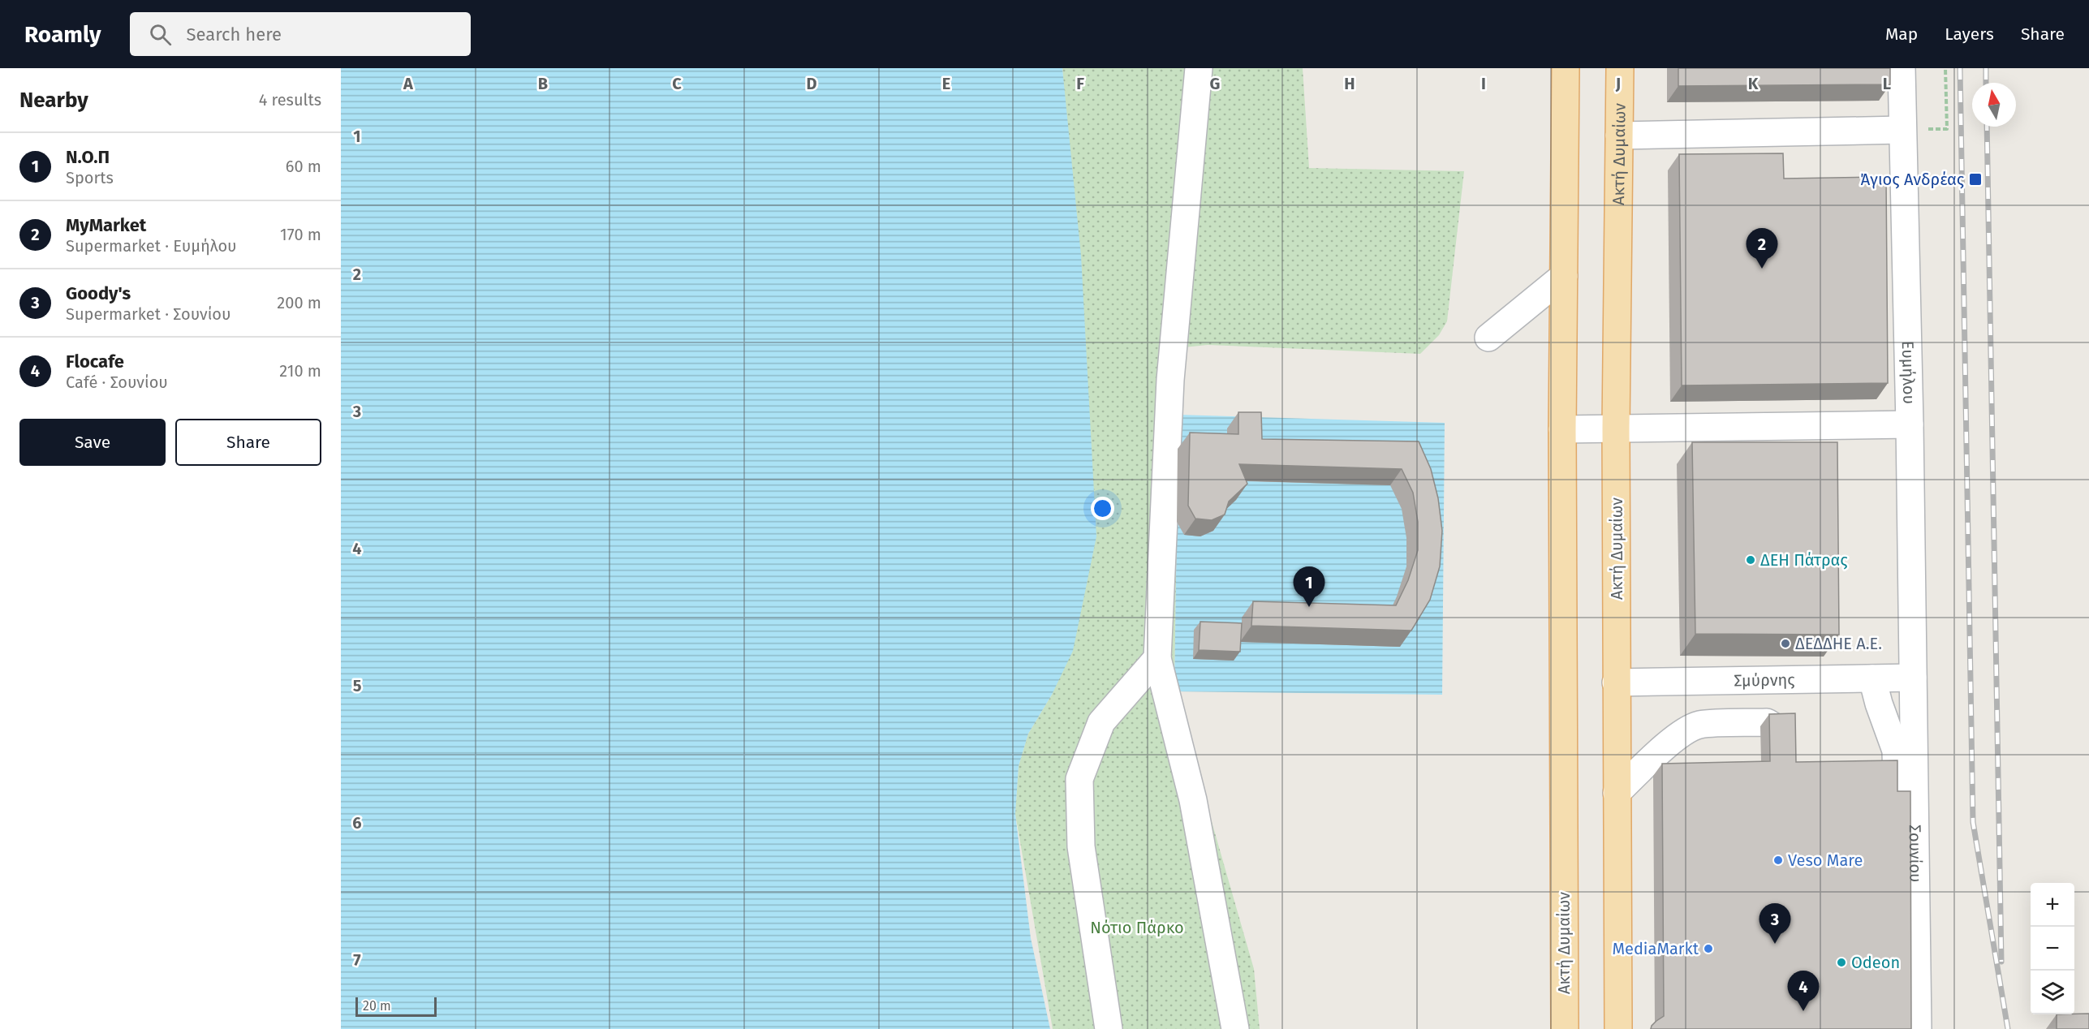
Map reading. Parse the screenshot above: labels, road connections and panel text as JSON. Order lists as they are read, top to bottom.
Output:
{
  "streets": {
    "main road": ["Ακτή Δυμαίων"],
    "street": ["Ευμήλου", "Σμύρνης", "Σουνίου"]
  },
  "crossings": [
    ["Ακτή Δυμαίων", "Σμύρνης"],
    ["Ευμήλου", "Σμύρνης"],
    ["Ευμήλου", "Σουνίου"],
    ["Σμύρνης", "Σουνίου"]
  ],
  "parks": ["Νότιο Πάρκο"],
  "places": {
    "transit": ["Άγιος Ανδρέας"],
    "other": [
      "ΔΕΗ Πάτρας",
      "ΔΕΔΔΗΕ Α.Ε.",
      "Veso Mare",
      "MediaMarkt",
      "Odeon"
    ]
  },
  "scale_bar": "20 m",
  "north": "top",
  "page": {
    "header": "Roamly",
    "search": "Search here",
    "nav": ["Map", "Layers", "Share"],
    "heading": ["Nearby", "4 results"],
    "list": [
      {
        "mark": "1",
        "name": "Ν.Ο.Π",
        "note": "Sports",
        "value": "60 m"
      },
      {
        "mark": "2",
        "name": "MyMarket",
        "note": "Supermarket · Ευμήλου",
        "value": "170 m"
      },
      {
        "mark": "3",
        "name": "Goody's",
        "note": "Supermarket · Σουνίου",
        "value": "200 m"
      },
      {
        "mark": "4",
        "name": "Flocafe",
        "note": "Café · Σουνίου",
        "value": "210 m"
      }
    ],
    "pins": [
      "2",
      "1",
      "3",
      "4"
    ],
    "buttons": ["Save", "Share"],
    "map_buttons": ["+", "−"],
    "scale": "20 m"
  },
  "grid": {
    "columns": [
      "A",
      "B",
      "C",
      "D",
      "E",
      "F",
      "G",
      "H",
      "I",
      "J",
      "K",
      "L"
    ],
    "rows": [
      "1",
      "2",
      "3",
      "4",
      "5",
      "6",
      "7"
    ]
  }
}
